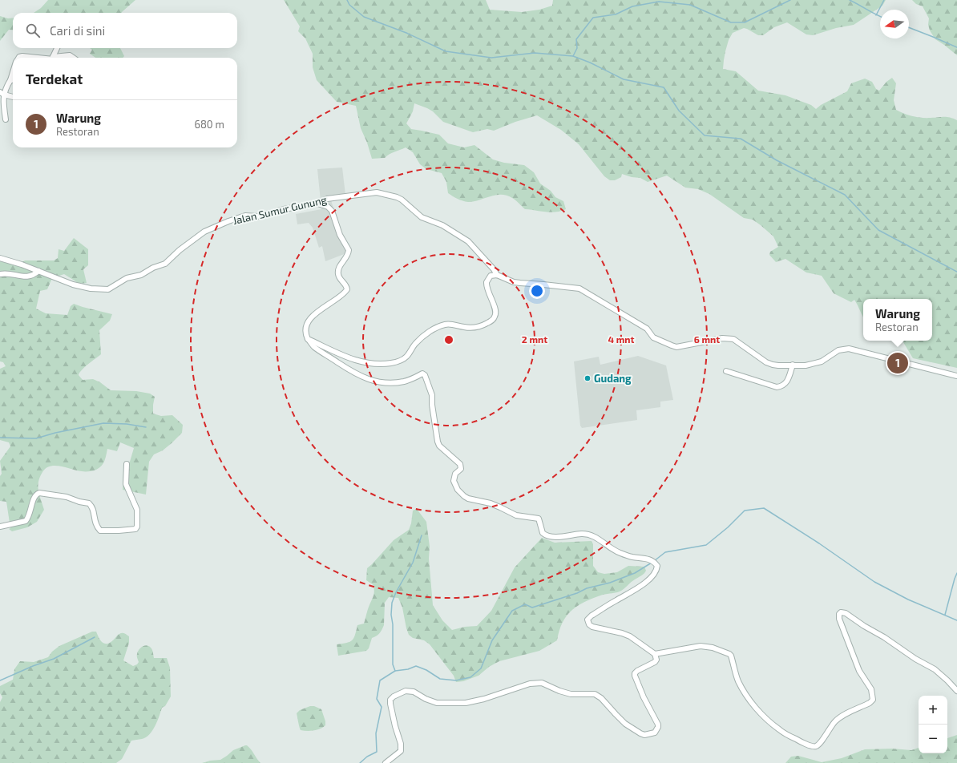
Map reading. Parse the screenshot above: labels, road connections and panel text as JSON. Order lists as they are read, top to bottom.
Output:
{
  "streets": {
    "street": ["Jalan Sumur Gunung"]
  },
  "places": ["Gudang"],
  "north": "left",
  "page": {
    "search": "Cari di sini",
    "heading": "Terdekat",
    "list": [
      {
        "mark": "1",
        "name": "Warung",
        "note": "Restoran",
        "value": "680 m"
      }
    ],
    "popup": ["Warung", "Restoran"],
    "pins": "1",
    "map_buttons": ["+", "−"]
  },
  "rings": ["2 mnt", "4 mnt", "6 mnt"]
}
